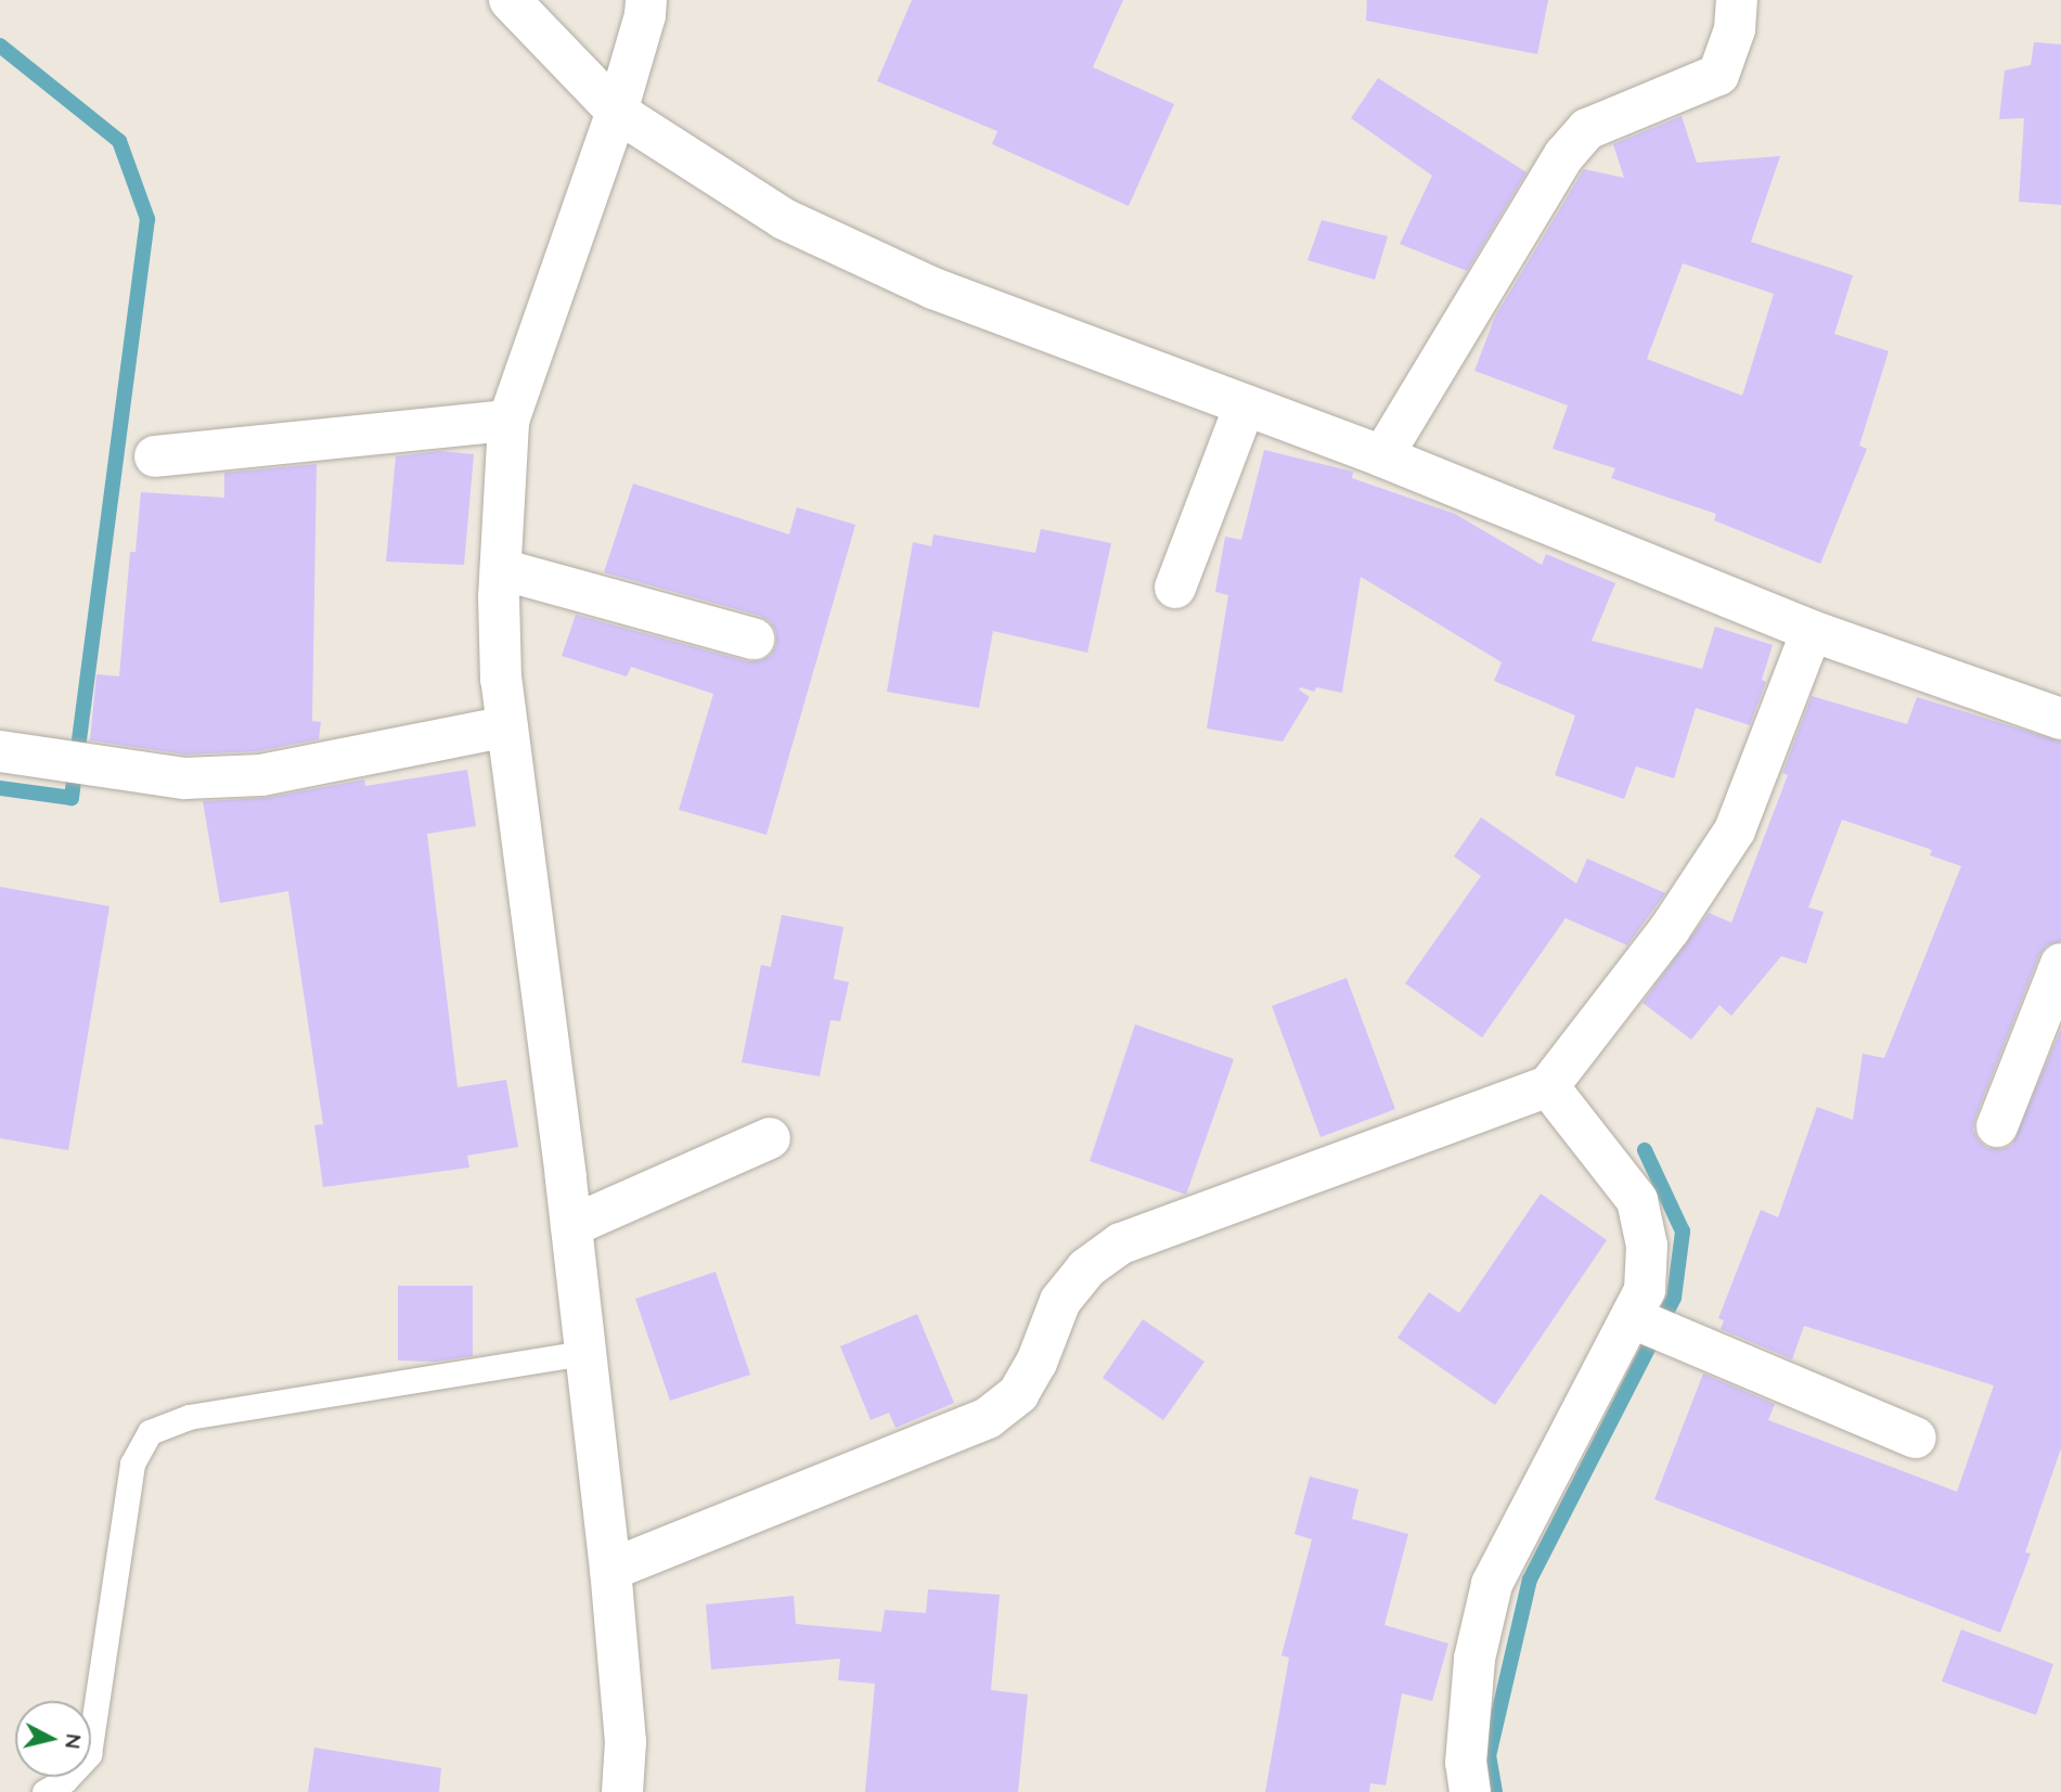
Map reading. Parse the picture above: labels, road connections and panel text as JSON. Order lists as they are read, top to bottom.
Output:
{
  "north": "right"
}
